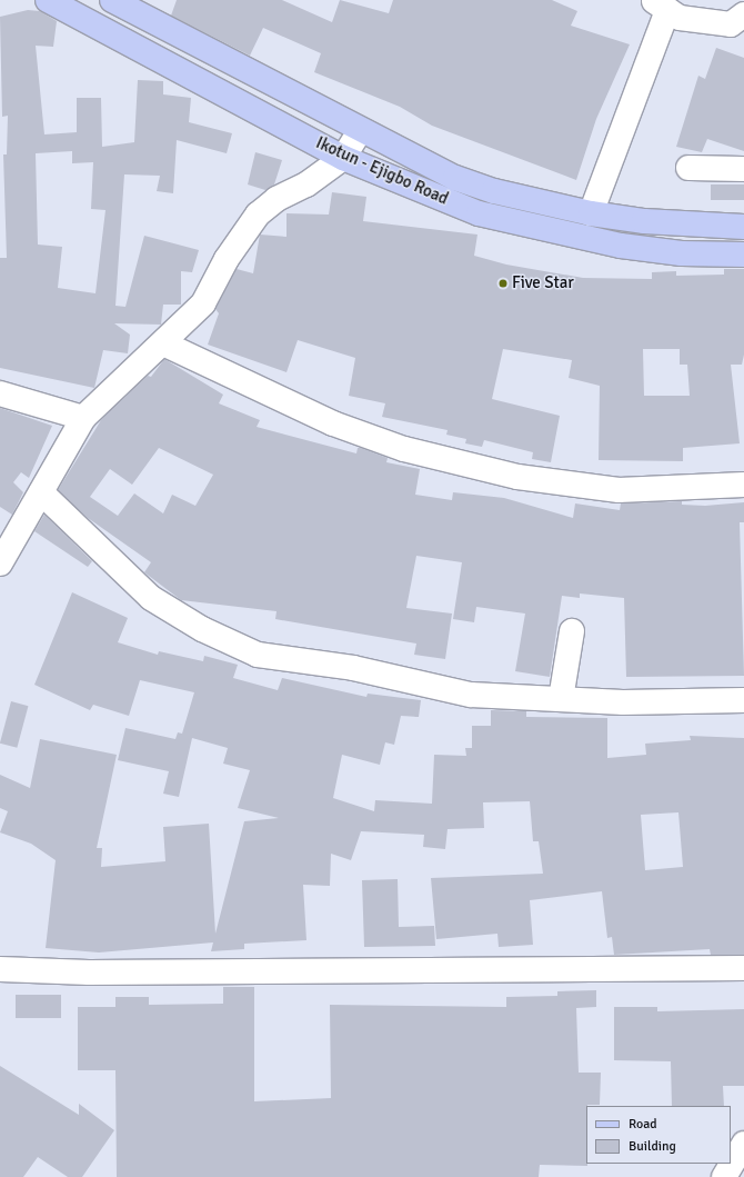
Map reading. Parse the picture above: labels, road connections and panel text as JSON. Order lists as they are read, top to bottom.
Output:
{
  "streets": {
    "main road": ["Ikotun - Ejigbo Road"]
  },
  "places": ["Five Star"],
  "legend": ["Road", "Building"]
}
